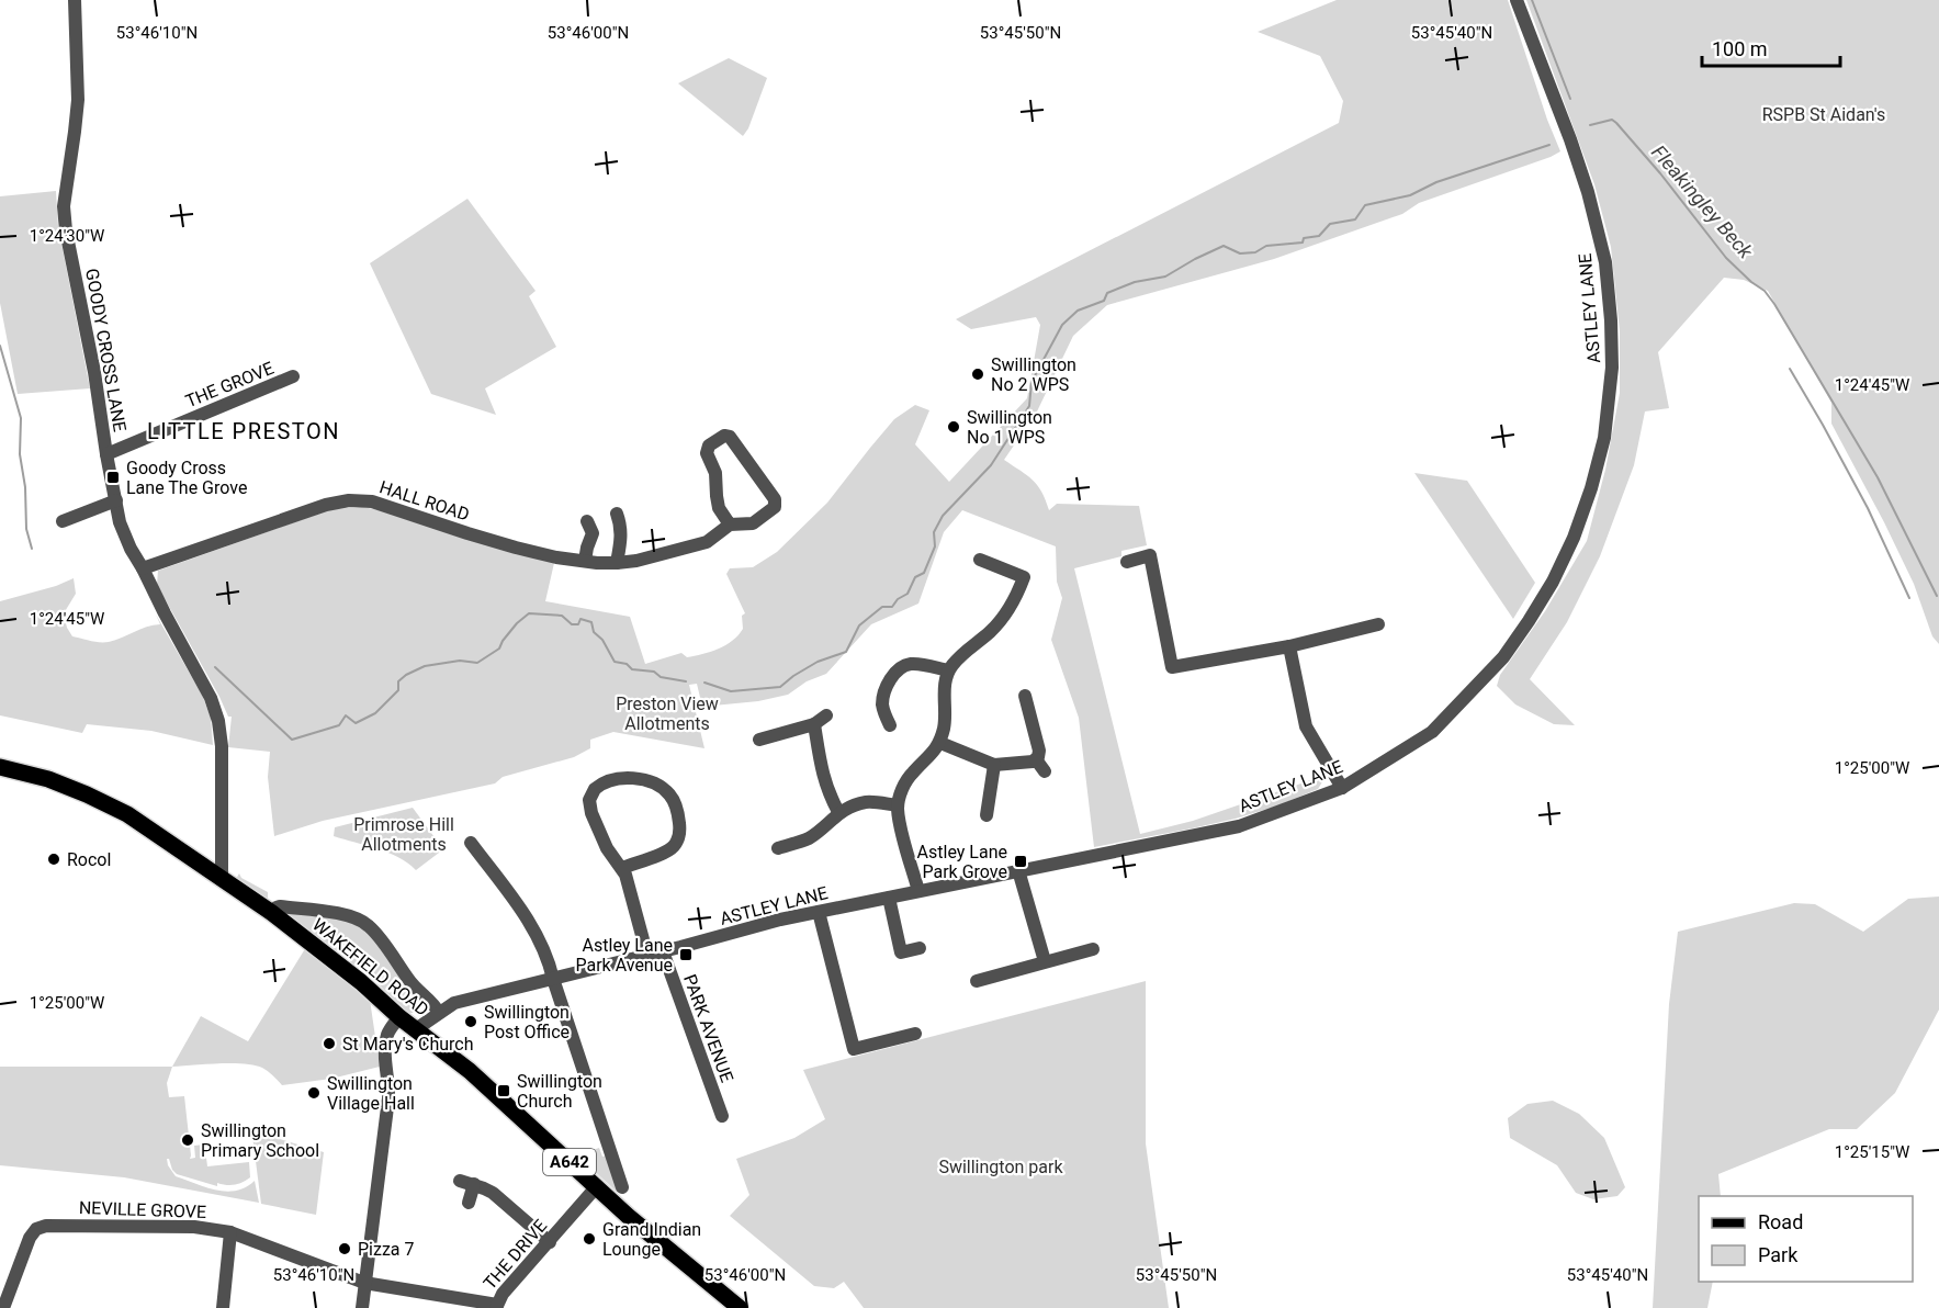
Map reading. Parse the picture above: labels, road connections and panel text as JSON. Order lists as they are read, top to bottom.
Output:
{
  "streets": {
    "main road": ["WAKEFIELD ROAD", "A642"],
    "street": [
      "ASTLEY LANE",
      "GOODY CROSS LANE",
      "THE GROVE",
      "HALL ROAD",
      "PARK AVENUE",
      "NEVILLE GROVE",
      "THE DRIVE"
    ]
  },
  "crossings": [
    ["ASTLEY LANE", "WAKEFIELD ROAD"],
    ["ASTLEY LANE", "PARK AVENUE"],
    ["GOODY CROSS LANE", "THE GROVE"],
    ["GOODY CROSS LANE", "HALL ROAD"],
    ["GOODY CROSS LANE", "WAKEFIELD ROAD"],
    ["WAKEFIELD ROAD", "THE DRIVE"],
    ["NEVILLE GROVE", "THE DRIVE"]
  ],
  "districts": ["LITTLE PRESTON"],
  "water": ["Fleakingley Beck"],
  "parks": [
    "RSPB St Aidan's",
    "Preston View Allotments",
    "Primrose Hill Allotments",
    "Swillington park"
  ],
  "places": {
    "other": [
      "Swillington No 2 WPS",
      "Swillington No 1 WPS",
      "Rocol",
      "Swillington Post Office",
      "St Mary's Church",
      "Swillington Village Hall",
      "Swillington Primary School",
      "Grand Indian Lounge",
      "Pizza 7"
    ],
    "transit": [
      "Goody Cross Lane The Grove",
      "Astley Lane Park Grove",
      "Astley Lane Park Avenue",
      "Swillington Church"
    ]
  },
  "legend": ["Road", "Park"],
  "scale_bar": "100 m",
  "coordinates": [
    "53°46'10\"N",
    "53°46'00\"N",
    "53°45'50\"N",
    "53°45'40\"N",
    "1°24'30\"W",
    "1°24'45\"W",
    "1°25'00\"W",
    "1°25'15\"W"
  ]
}
